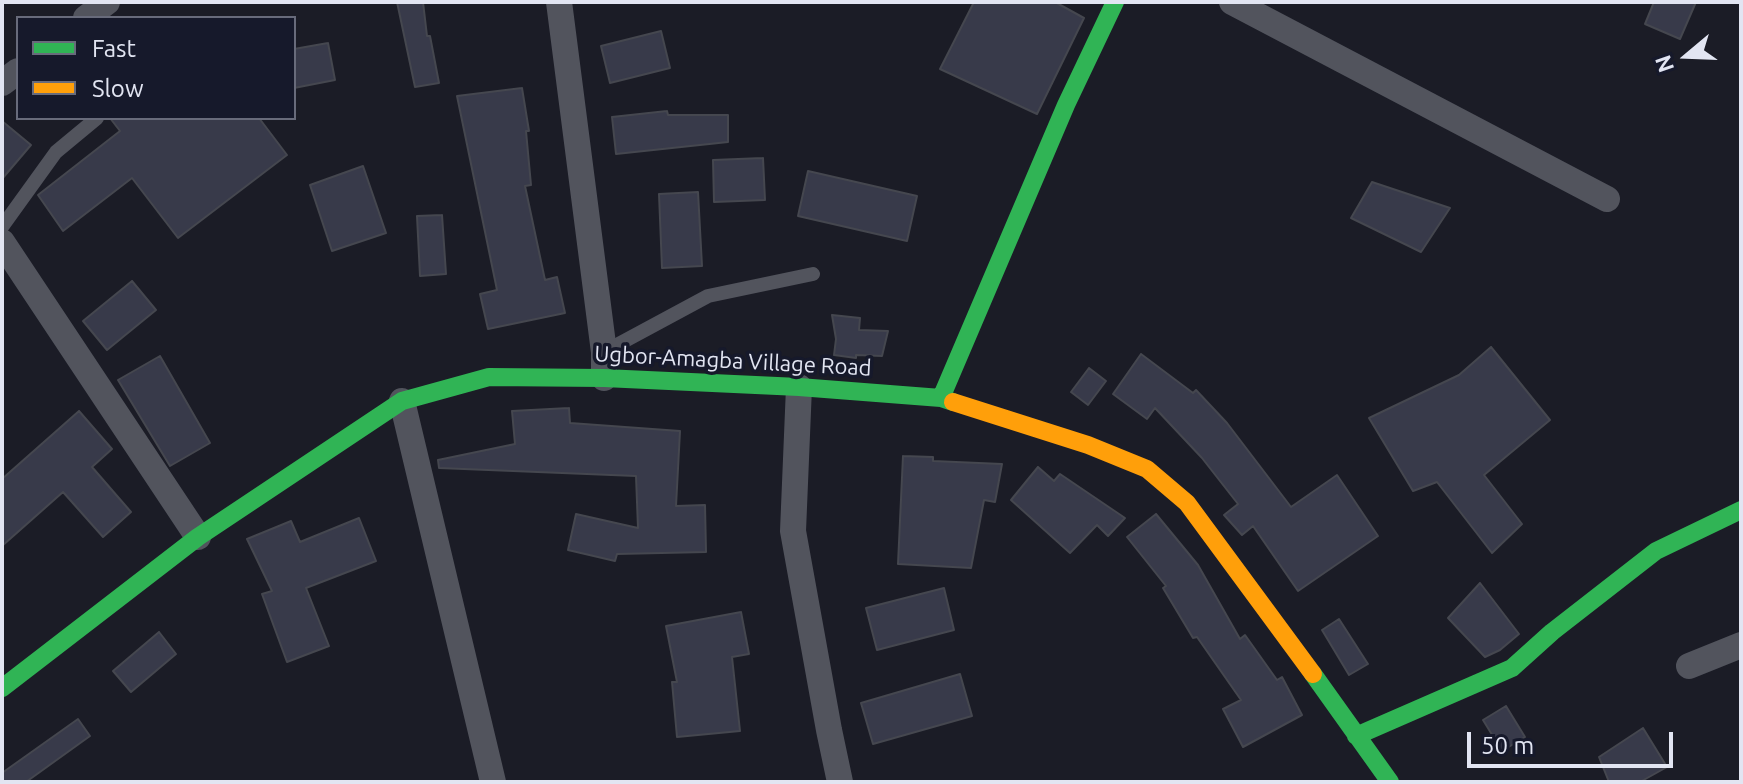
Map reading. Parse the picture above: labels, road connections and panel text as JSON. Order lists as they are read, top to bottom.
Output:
{
  "streets": {
    "street": ["Ugbor-Amagba Village Road"]
  },
  "legend": ["Fast", "Slow"],
  "scale_bar": "50 m",
  "north": "left"
}
